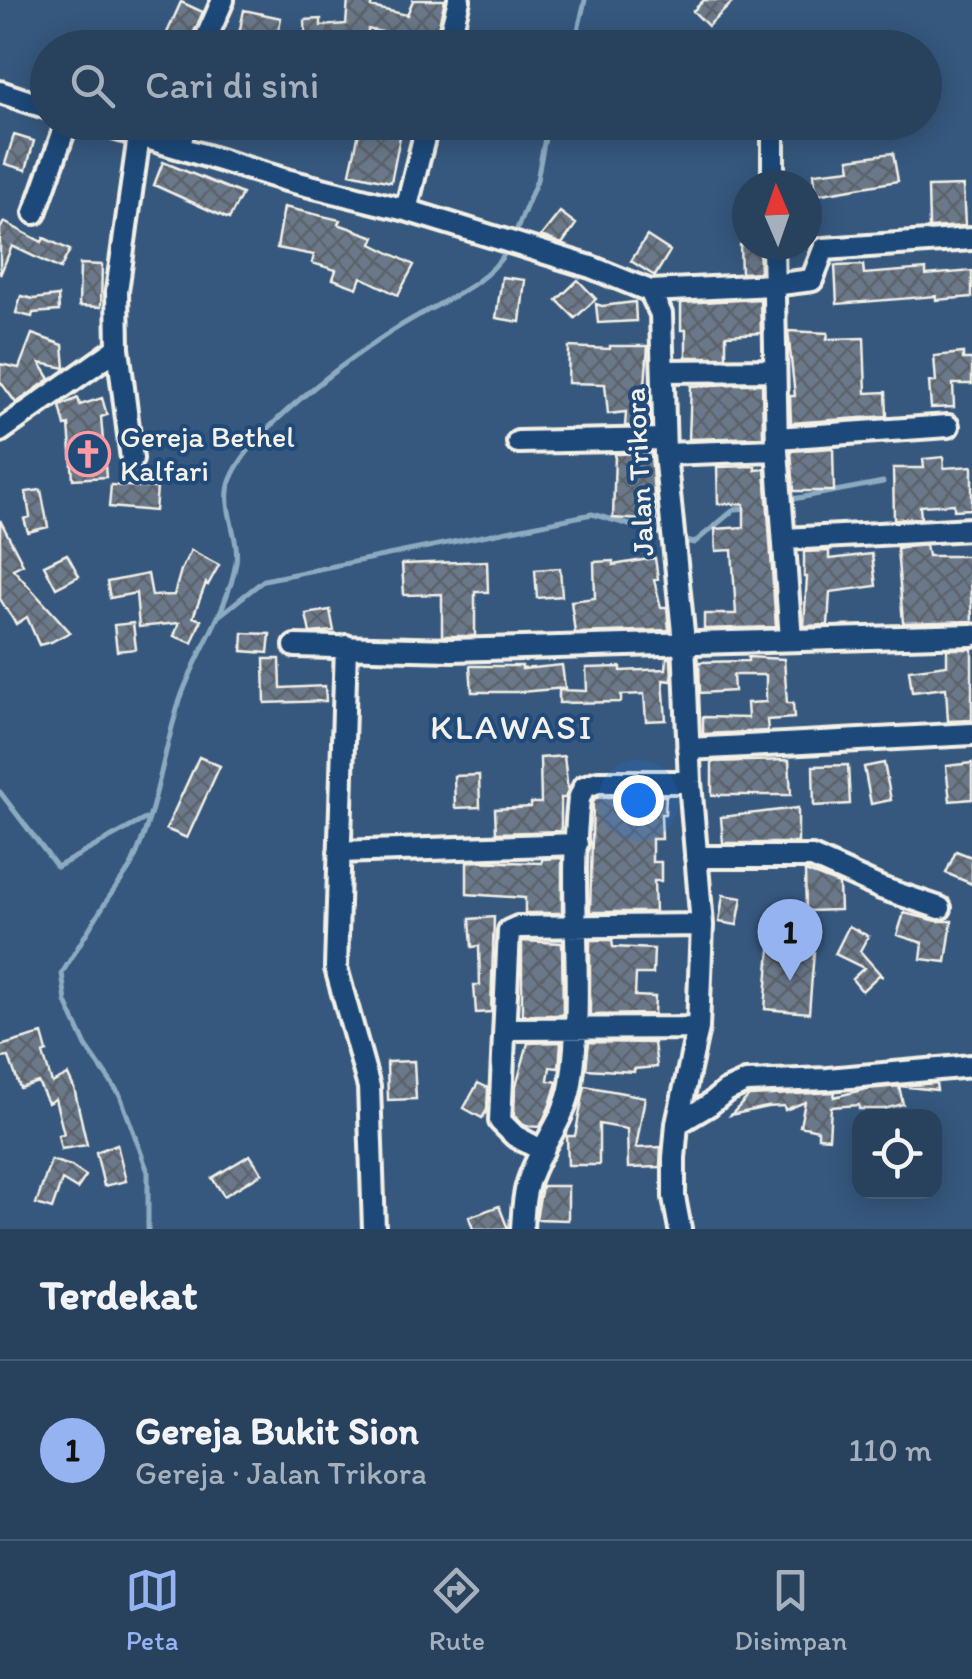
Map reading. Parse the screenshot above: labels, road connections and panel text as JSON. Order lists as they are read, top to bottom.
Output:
{
  "streets": {
    "street": ["Jalan Trikora"]
  },
  "districts": ["KLAWASI"],
  "places": {
    "church": ["Gereja Bethel Kalfari"]
  },
  "north": "top",
  "page": {
    "search": "Cari di sini",
    "pins": "1",
    "heading": "Terdekat",
    "list": [
      {
        "mark": "1",
        "name": "Gereja Bukit Sion",
        "note": "Gereja · Jalan Trikora",
        "value": "110 m"
      }
    ],
    "nav": ["Peta", "Rute", "Disimpan"]
  }
}
